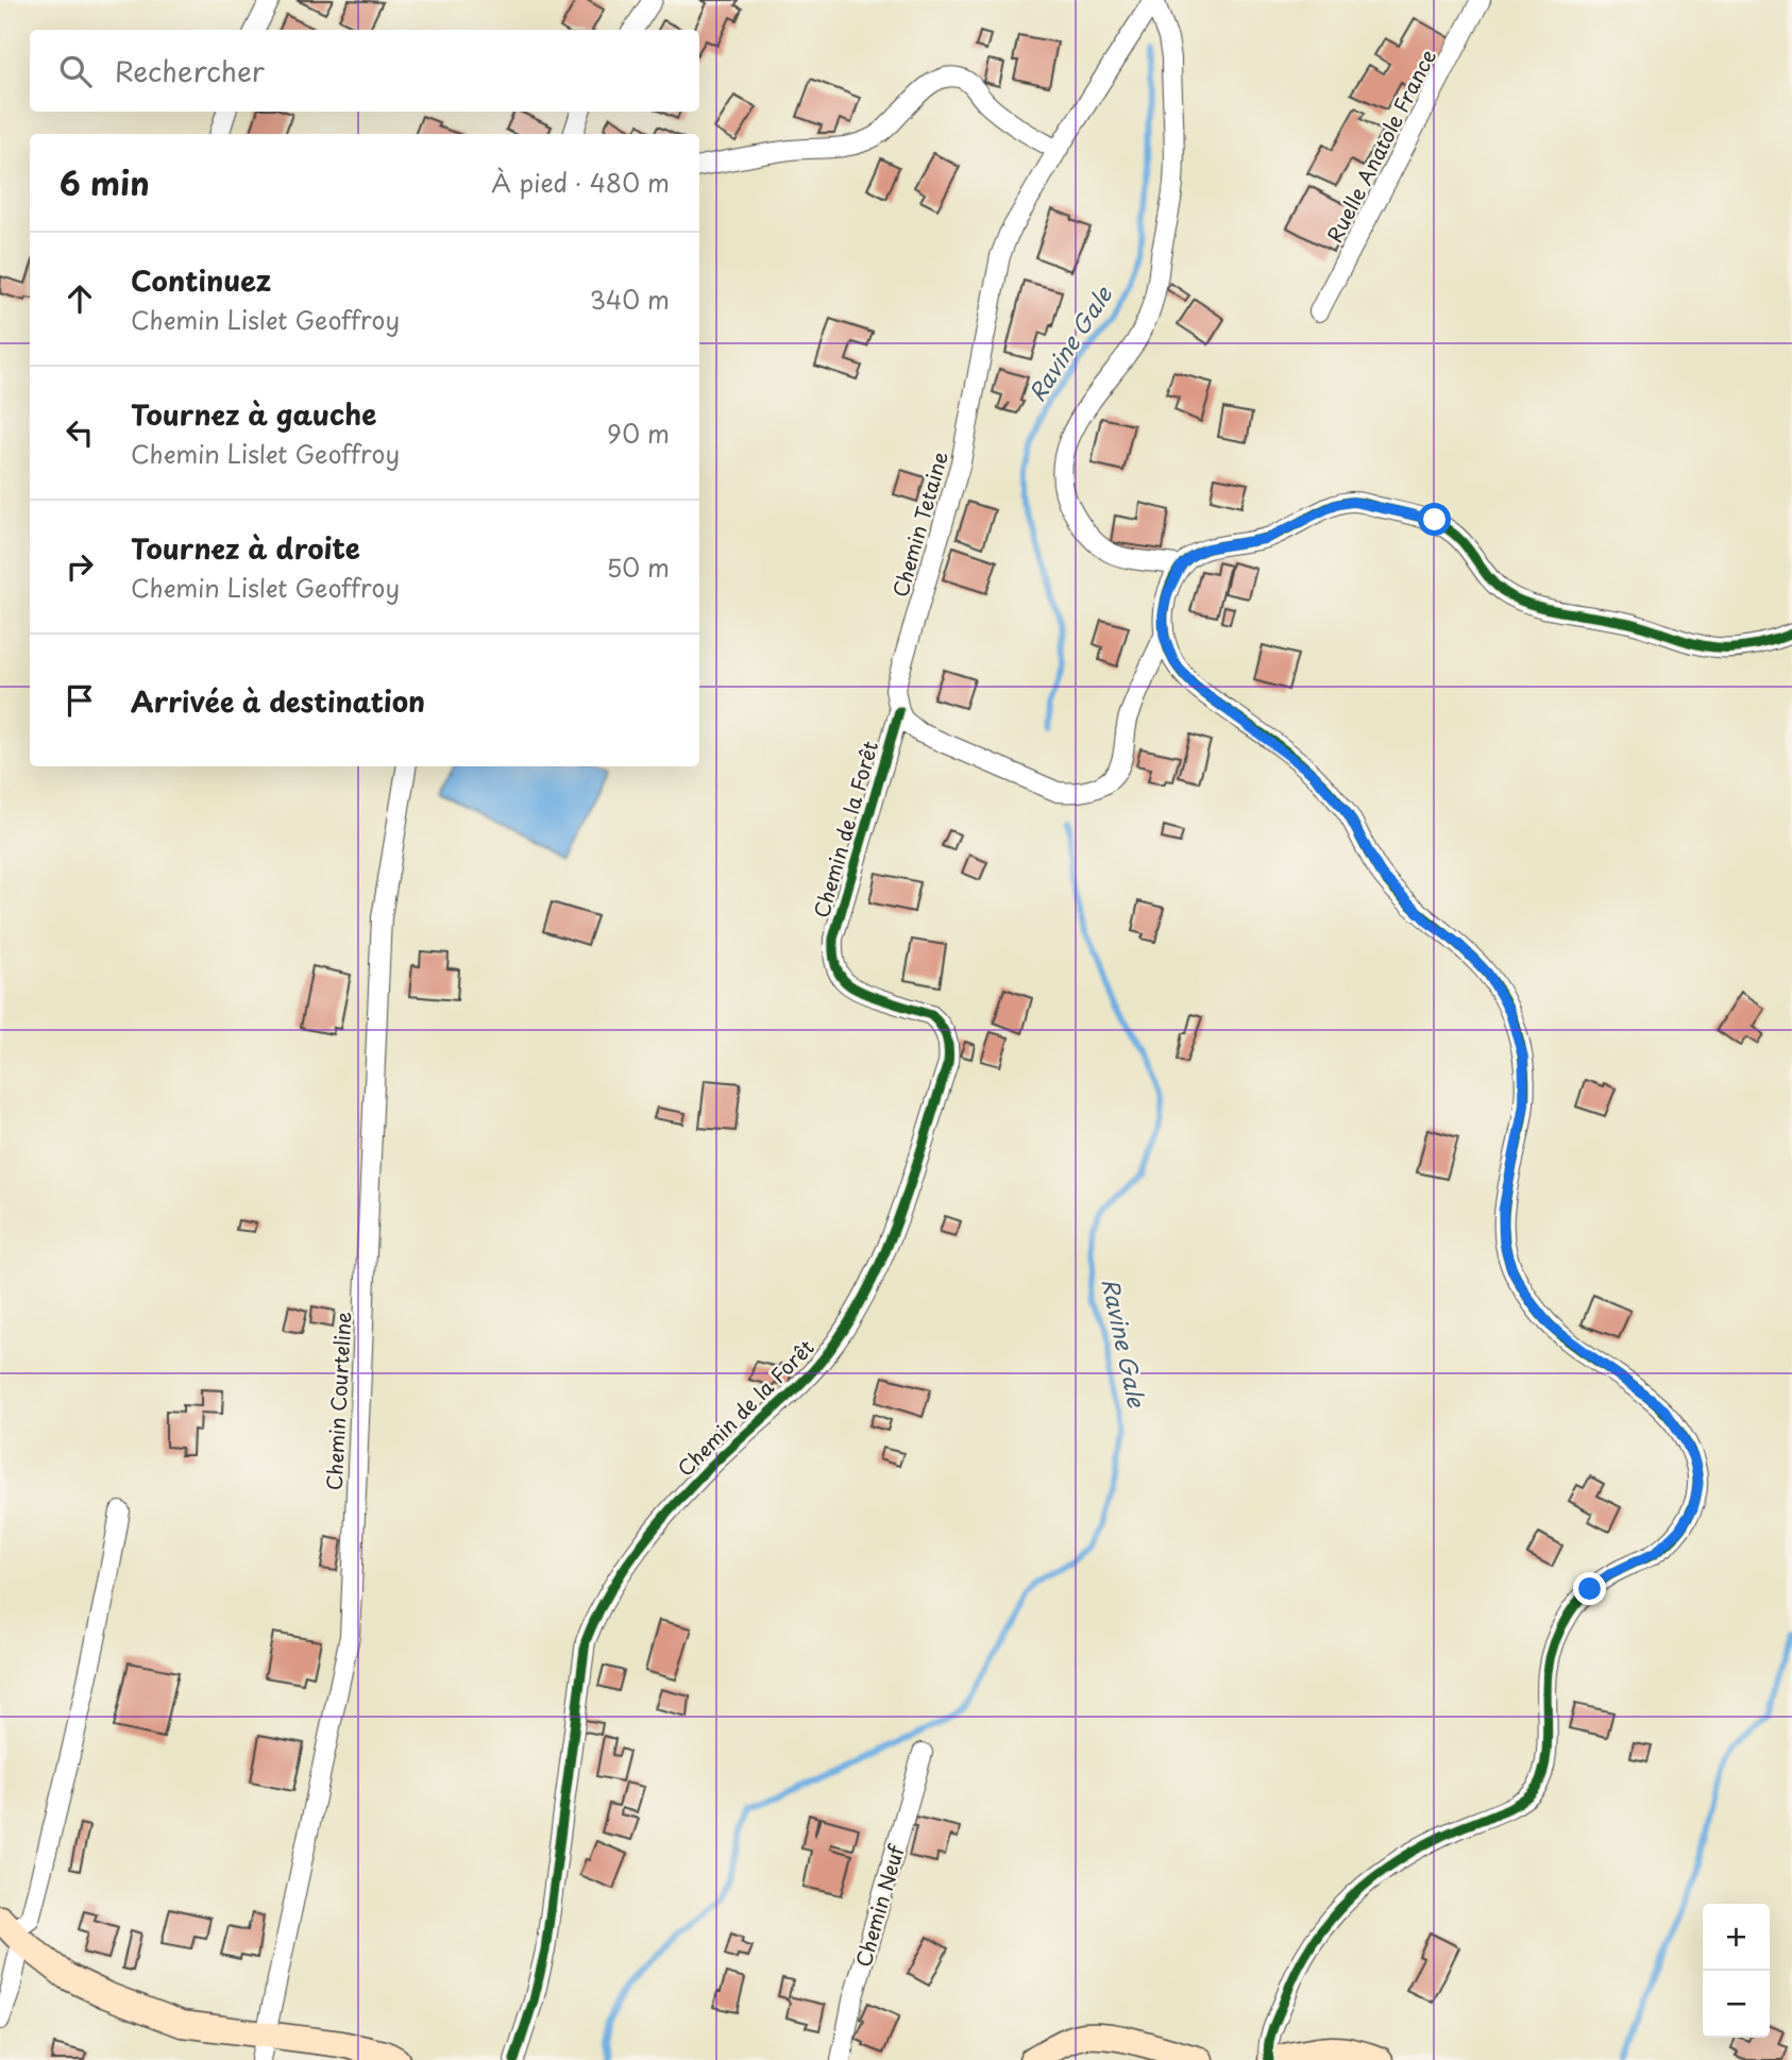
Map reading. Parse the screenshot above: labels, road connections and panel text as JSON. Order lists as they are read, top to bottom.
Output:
{
  "streets": {
    "street": [
      "Ruelle Anatole France",
      "Chemin Tetaine",
      "Chemin de la Forêt",
      "Chemin Courteline",
      "Chemin Neuf"
    ]
  },
  "crossings": [
    ["Chemin Tetaine", "Chemin de la Forêt"]
  ],
  "water": ["Ravine Gale"],
  "page": {
    "search": "Rechercher",
    "heading": ["6 min", "À pied · 480 m"],
    "list": [
      ["Continuez", "Chemin Lislet Geoffroy", "340 m"],
      ["Tournez à gauche", "Chemin Lislet Geoffroy", "90 m"],
      ["Tournez à droite", "Chemin Lislet Geoffroy", "50 m"],
      "Arrivée à destination"
    ],
    "map_buttons": ["+", "−"]
  }
}
